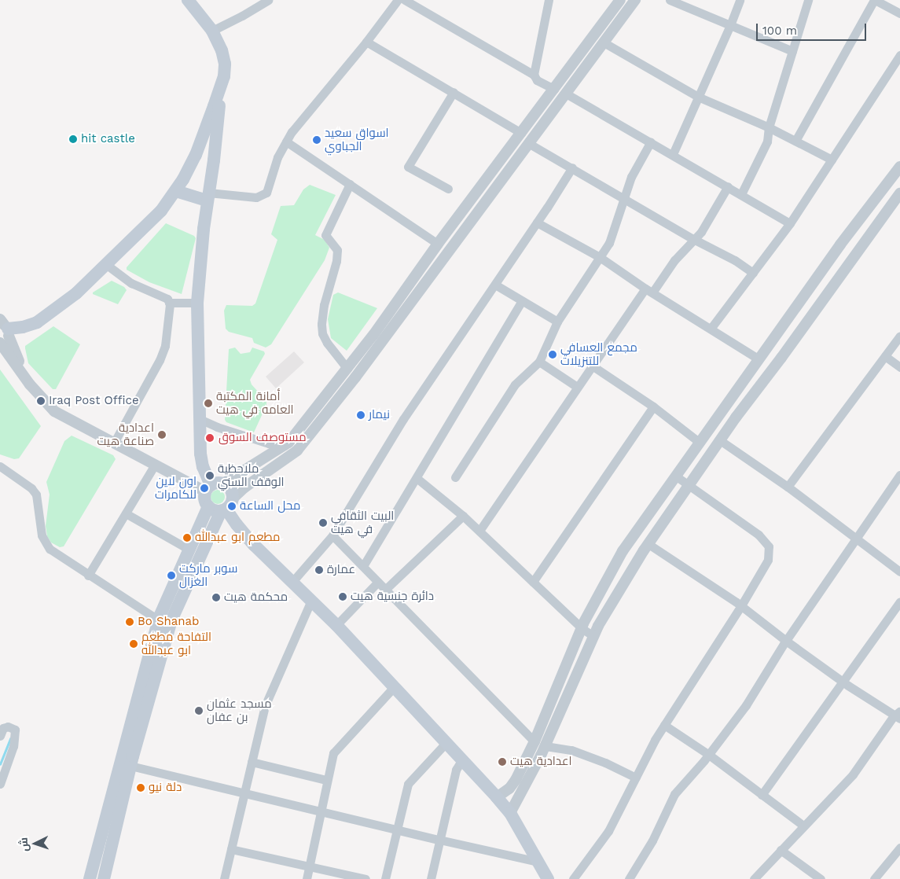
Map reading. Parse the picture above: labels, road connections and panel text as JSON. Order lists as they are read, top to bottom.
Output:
{
  "places": [
    "hit castle",
    "اسواق سعيد الجباوي",
    "مجمع العسافي للتنزيلات",
    "Iraq Post Office",
    "أمانة المكتبة العامه في هيت",
    "نيمار",
    "اعدادية صناعة هيت",
    "مستوصف السوق",
    "ملاحظية الوقف السني",
    "اون لاين للكامرات",
    "محل الساعة",
    "البيت الثقافي في هيت",
    "مطعم ابو عبدالله",
    "عمارة",
    "سوبر ماركت الغزال",
    "دائرة جنسية هيت",
    "محكمة هيت",
    "Bo Shanab",
    "التفاحة مطعم ابو عبدالله",
    "مسجد عثمان بن عفان",
    "اعدادية هيت",
    "دلة نيو"
  ],
  "scale_bar": "100 m",
  "north": "left"
}
